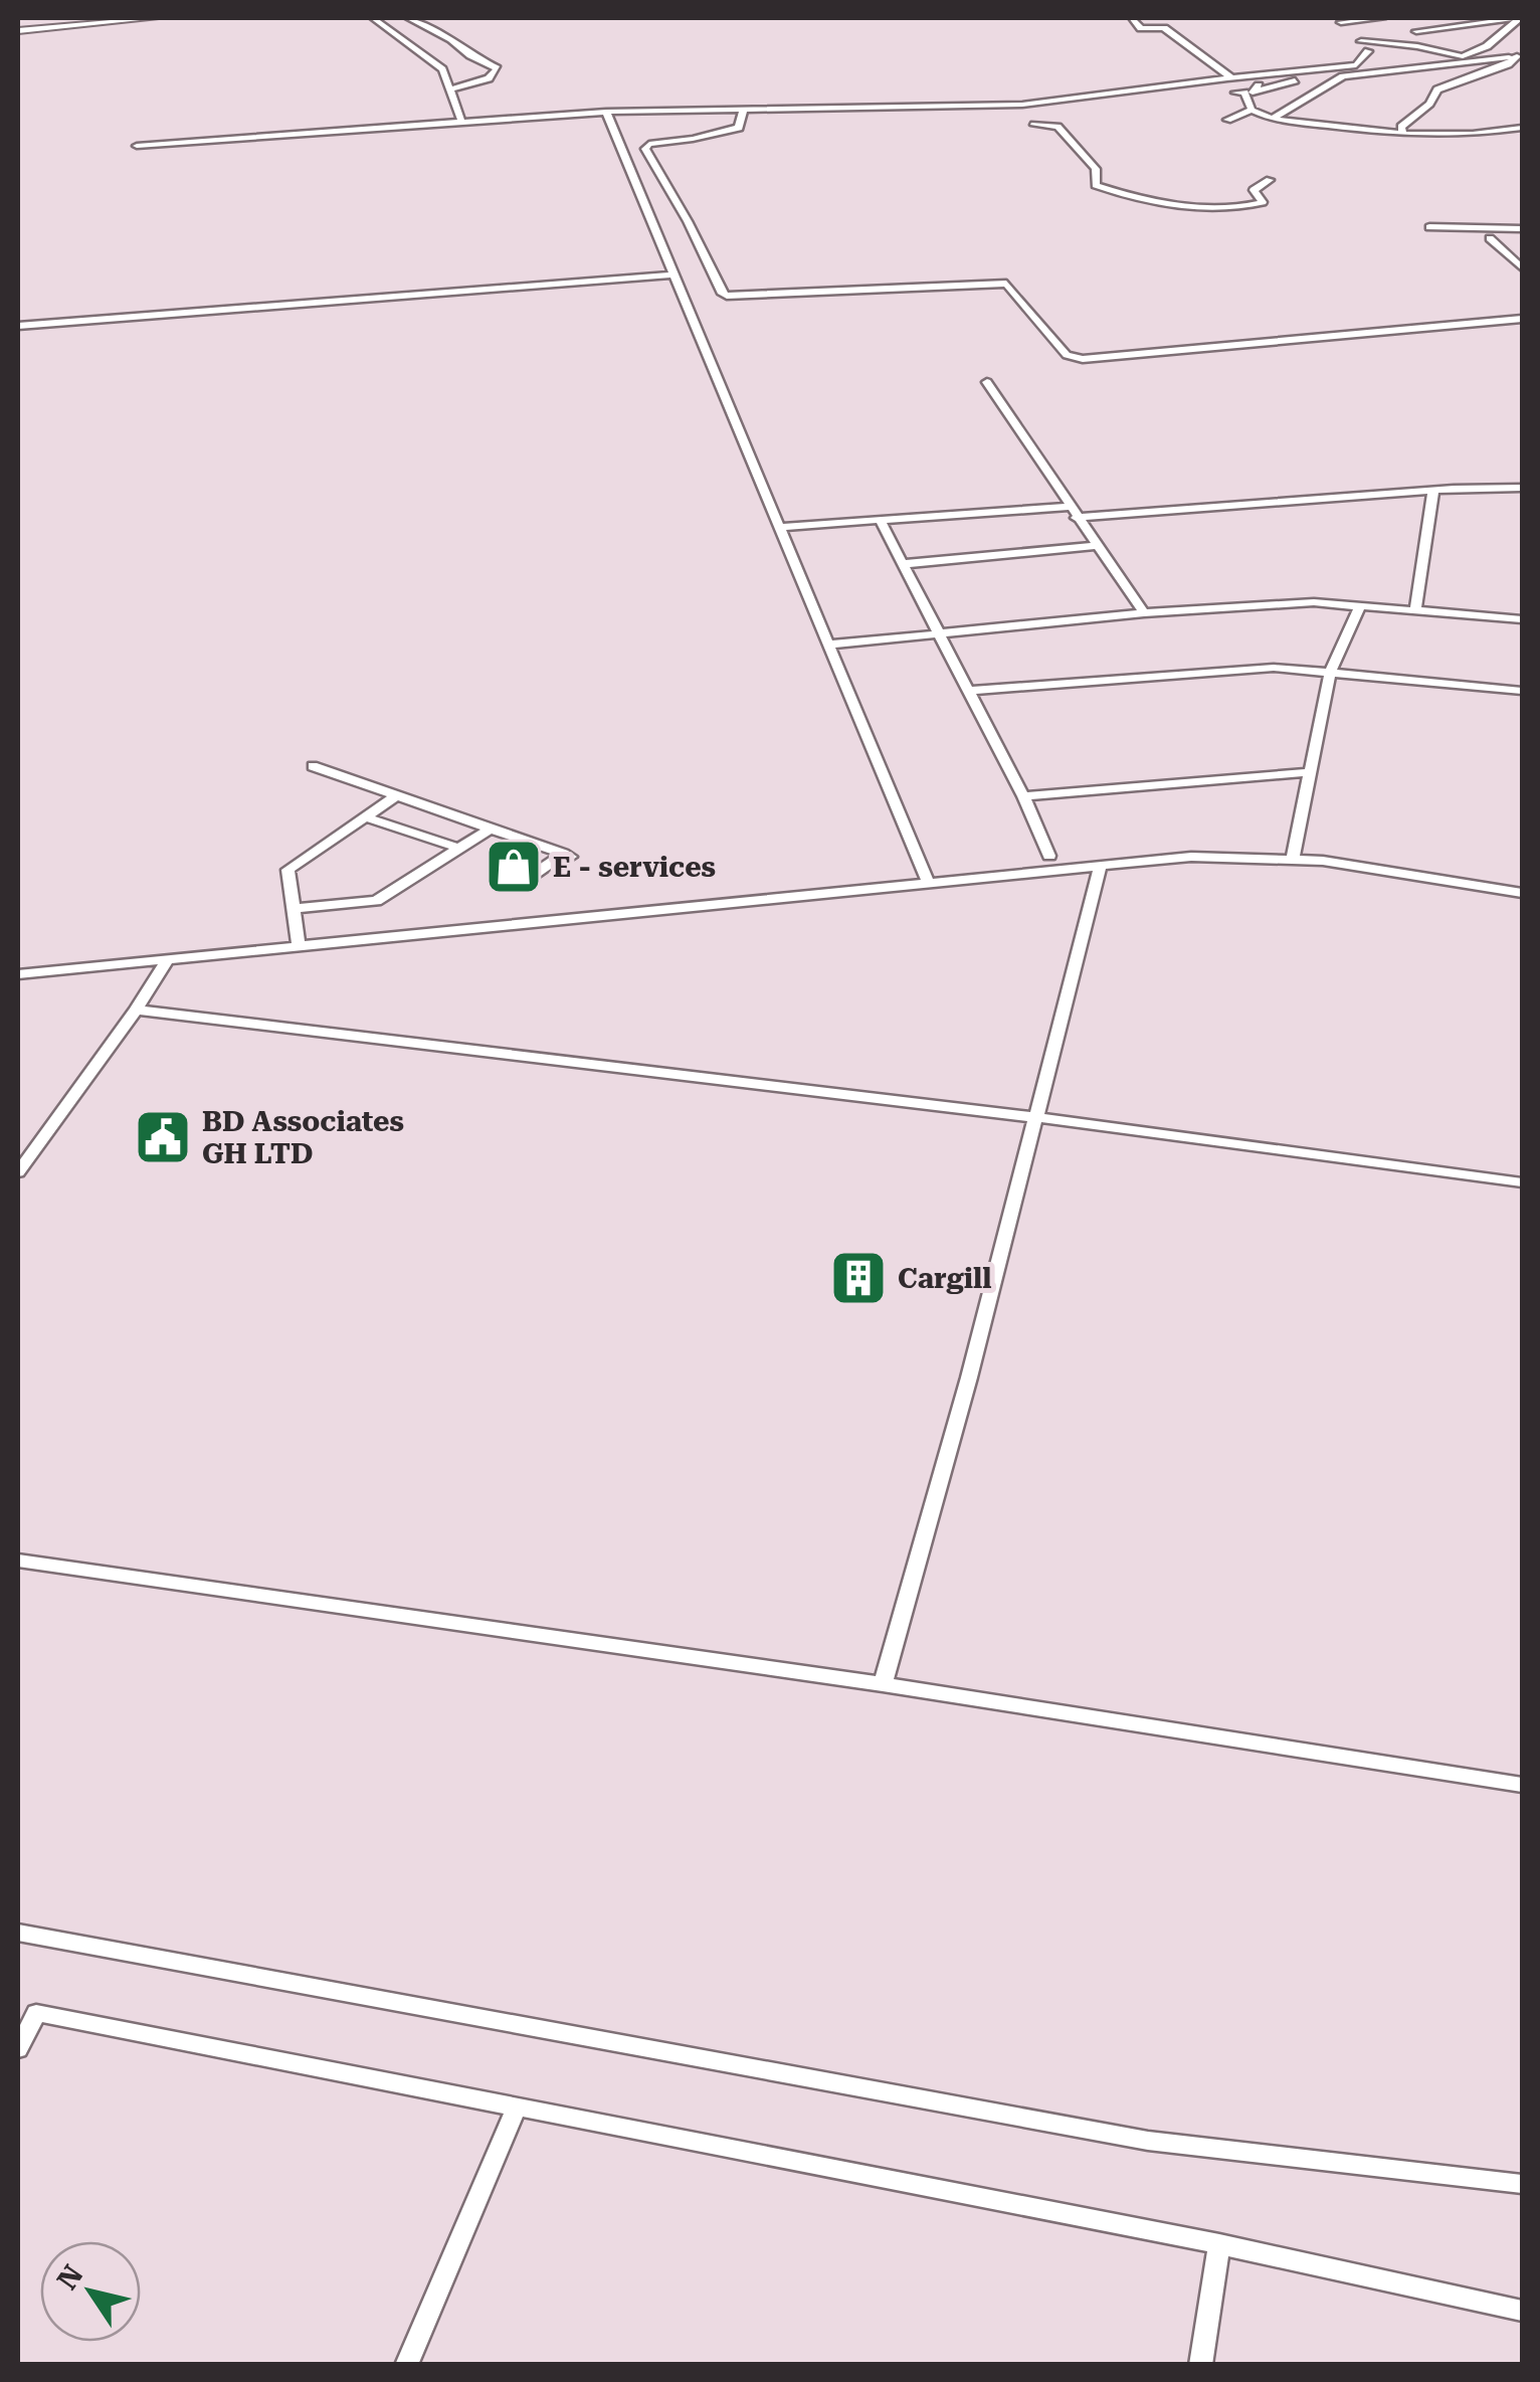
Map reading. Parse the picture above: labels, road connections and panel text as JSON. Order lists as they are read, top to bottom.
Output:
{
  "places": {
    "shop": ["E - services"],
    "public building": ["BD Associates GH LTD"],
    "building": ["Cargill"]
  },
  "north": "top left"
}
